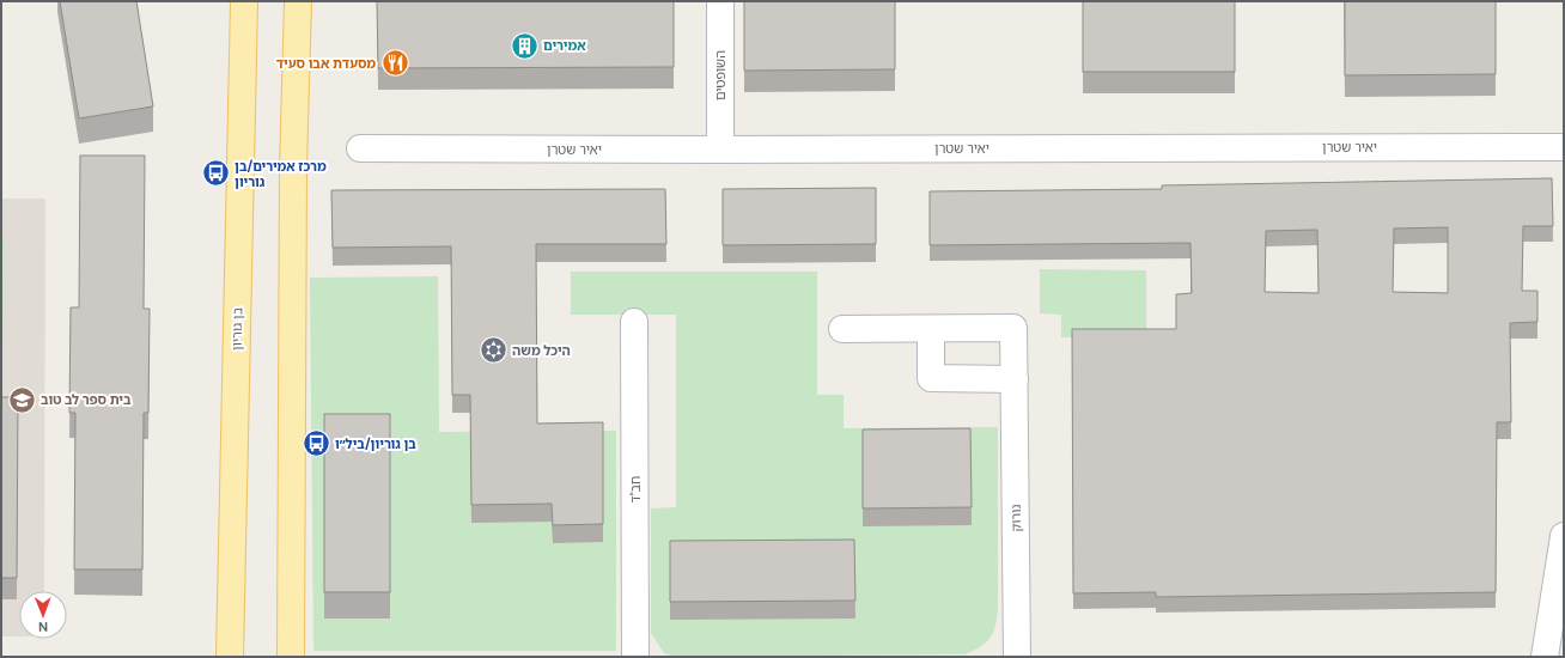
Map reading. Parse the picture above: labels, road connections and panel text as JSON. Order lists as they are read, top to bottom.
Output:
{
  "streets": {
    "main road": ["בן גוריון"],
    "street": [
      "השופטים",
      "יאיר שטרן",
      "חב\"ד",
      "נורוק"
    ]
  },
  "crossings": [
    ["השופטים", "יאיר שטרן"]
  ],
  "places": {
    "building": ["אמירים"],
    "restaurant": ["מסעדת אבו סעיד"],
    "bus stop": ["מרכז אמירים/בן גוריון", "בן גוריון/ביל״ו"],
    "synagogue": ["היכל משה"],
    "school or university": ["בית ספר לב טוב"]
  },
  "north": "bottom"
}
